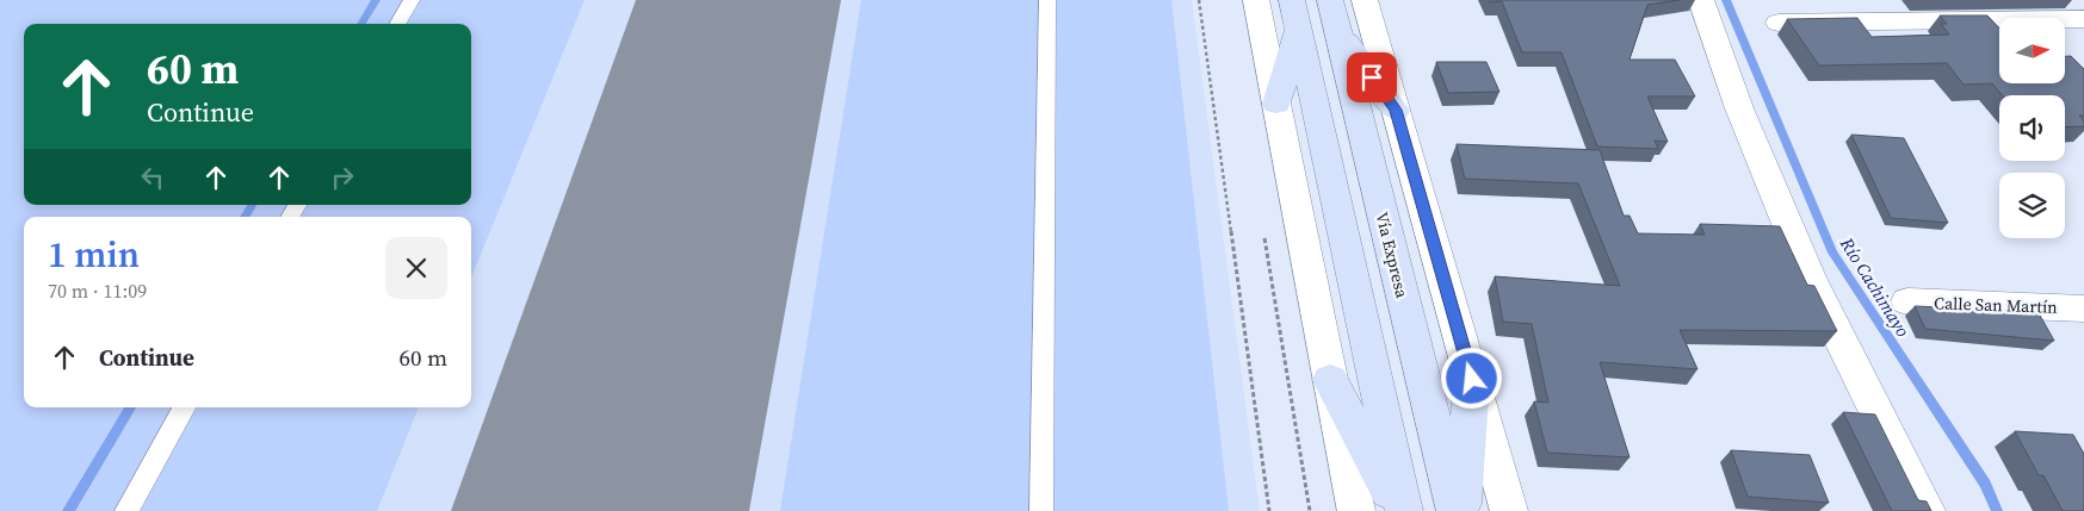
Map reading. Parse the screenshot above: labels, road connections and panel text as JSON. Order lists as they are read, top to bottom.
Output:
{
  "streets": {
    "main road": ["Vía Expresa", "Calle San Martín"]
  },
  "water": ["Río Cachimayo"],
  "north": "right",
  "page": {
    "turn": ["60 m", "Continue"],
    "heading": ["1 min", "70 m · 11:09"],
    "list": [
      {
        "name": "Continue",
        "value": "60 m"
      }
    ]
  }
}
